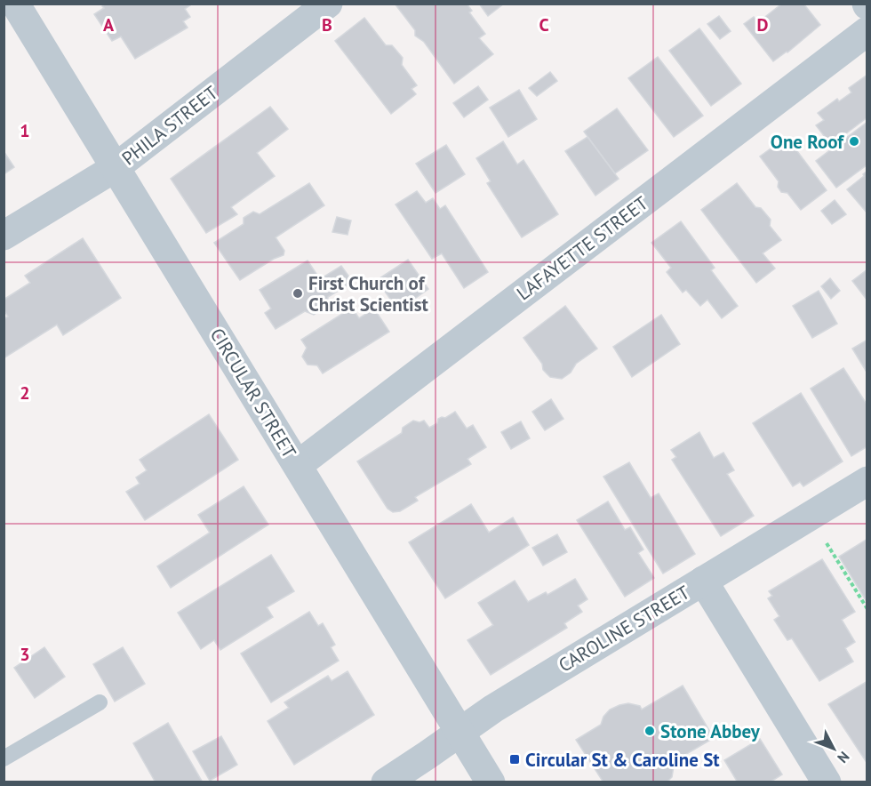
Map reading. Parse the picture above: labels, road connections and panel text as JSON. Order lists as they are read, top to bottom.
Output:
{
  "streets": {
    "street": [
      "PHILA STREET",
      "LAFAYETTE STREET",
      "CIRCULAR STREET",
      "CAROLINE STREET"
    ]
  },
  "crossings": [
    ["PHILA STREET", "CIRCULAR STREET"],
    ["LAFAYETTE STREET", "CIRCULAR STREET"],
    ["CIRCULAR STREET", "CAROLINE STREET"]
  ],
  "places": {
    "other": ["One Roof", "First Church of Christ Scientist", "Stone Abbey"],
    "transit": ["Circular St & Caroline St"]
  },
  "north": "bottom right",
  "grid": {
    "columns": [
      "A",
      "B",
      "C",
      "D"
    ],
    "rows": ["1", "2", "3"]
  }
}
